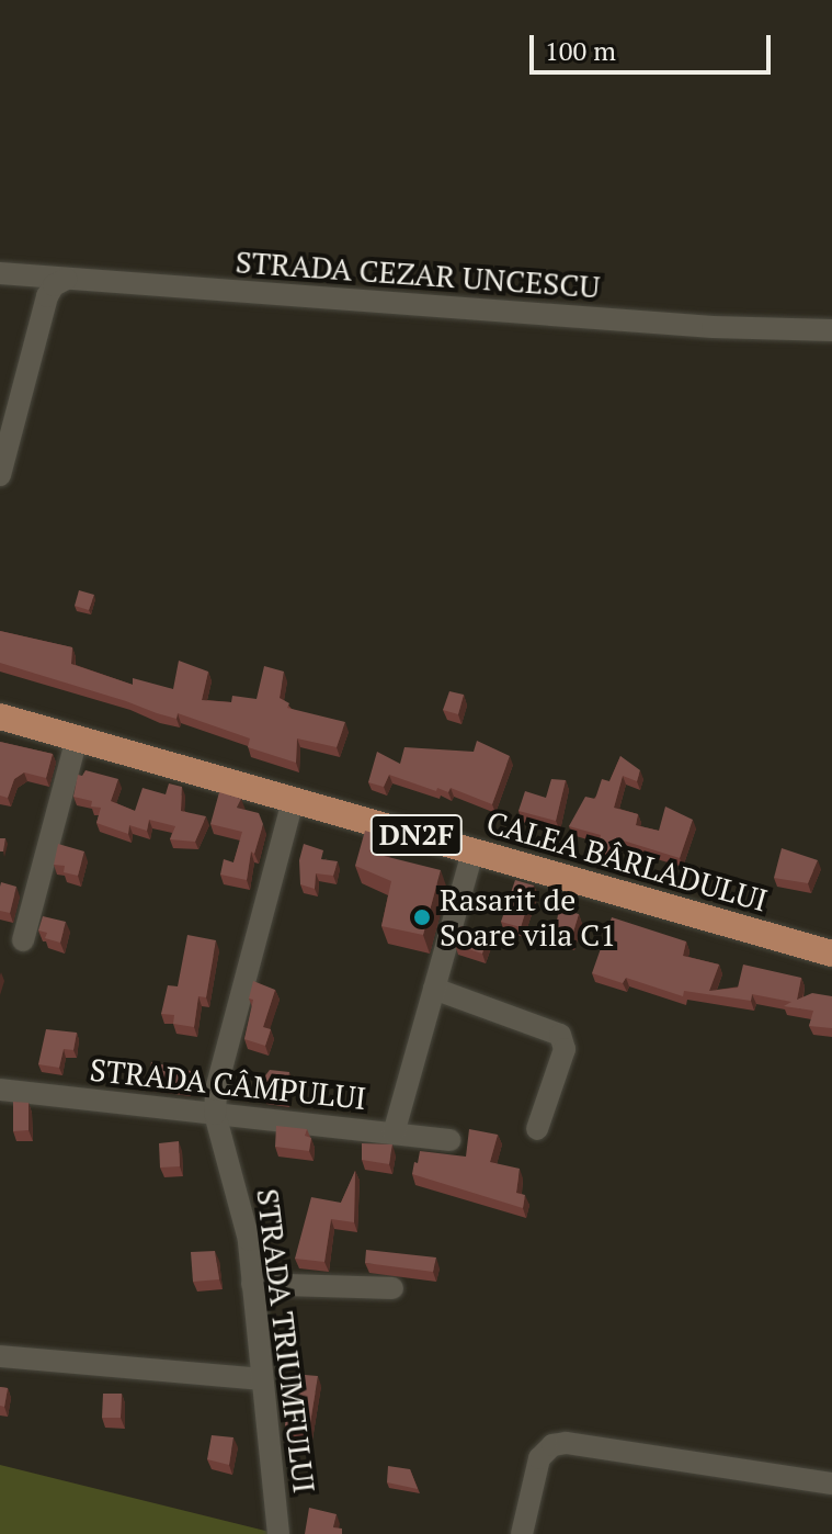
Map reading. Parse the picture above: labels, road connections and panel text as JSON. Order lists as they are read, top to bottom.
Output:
{
  "streets": {
    "main road": ["DN2F", "CALEA BÂRLADULUI"],
    "street": ["STRADA CEZAR UNCESCU", "STRADA CÂMPULUI", "STRADA TRIUMFULUI"]
  },
  "crossings": [
    ["CALEA BÂRLADULUI", "STRADA TRIUMFULUI"],
    ["STRADA CÂMPULUI", "STRADA TRIUMFULUI"]
  ],
  "places": ["Rasarit de Soare vila C1"],
  "scale_bar": "100 m"
}
